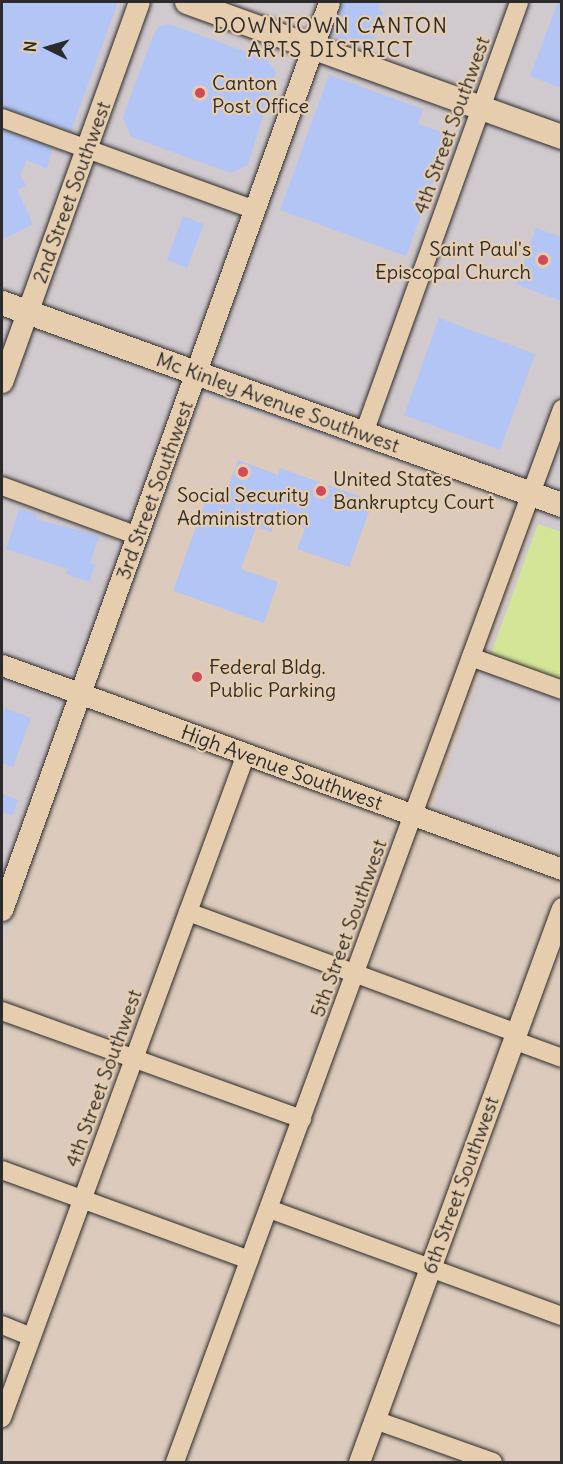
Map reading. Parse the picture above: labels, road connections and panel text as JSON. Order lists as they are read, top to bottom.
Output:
{
  "streets": {
    "main road": ["Mc Kinley Avenue Southwest"],
    "street": [
      "4th Street Southwest",
      "2nd Street Southwest",
      "3rd Street Southwest",
      "High Avenue Southwest",
      "5th Street Southwest",
      "6th Street Southwest"
    ]
  },
  "crossings": [
    ["4th Street Southwest", "Mc Kinley Avenue Southwest"],
    ["4th Street Southwest", "High Avenue Southwest"],
    ["2nd Street Southwest", "Mc Kinley Avenue Southwest"],
    ["Mc Kinley Avenue Southwest", "3rd Street Southwest"],
    ["Mc Kinley Avenue Southwest", "5th Street Southwest"],
    ["3rd Street Southwest", "High Avenue Southwest"],
    ["High Avenue Southwest", "5th Street Southwest"]
  ],
  "districts": ["DOWNTOWN CANTON ARTS DISTRICT"],
  "places": [
    "Canton Post Office",
    "Saint Paul's Episcopal Church",
    "Social Security Administration",
    "United States Bankruptcy Court",
    "Federal Bldg. Public Parking"
  ],
  "north": "left"
}
